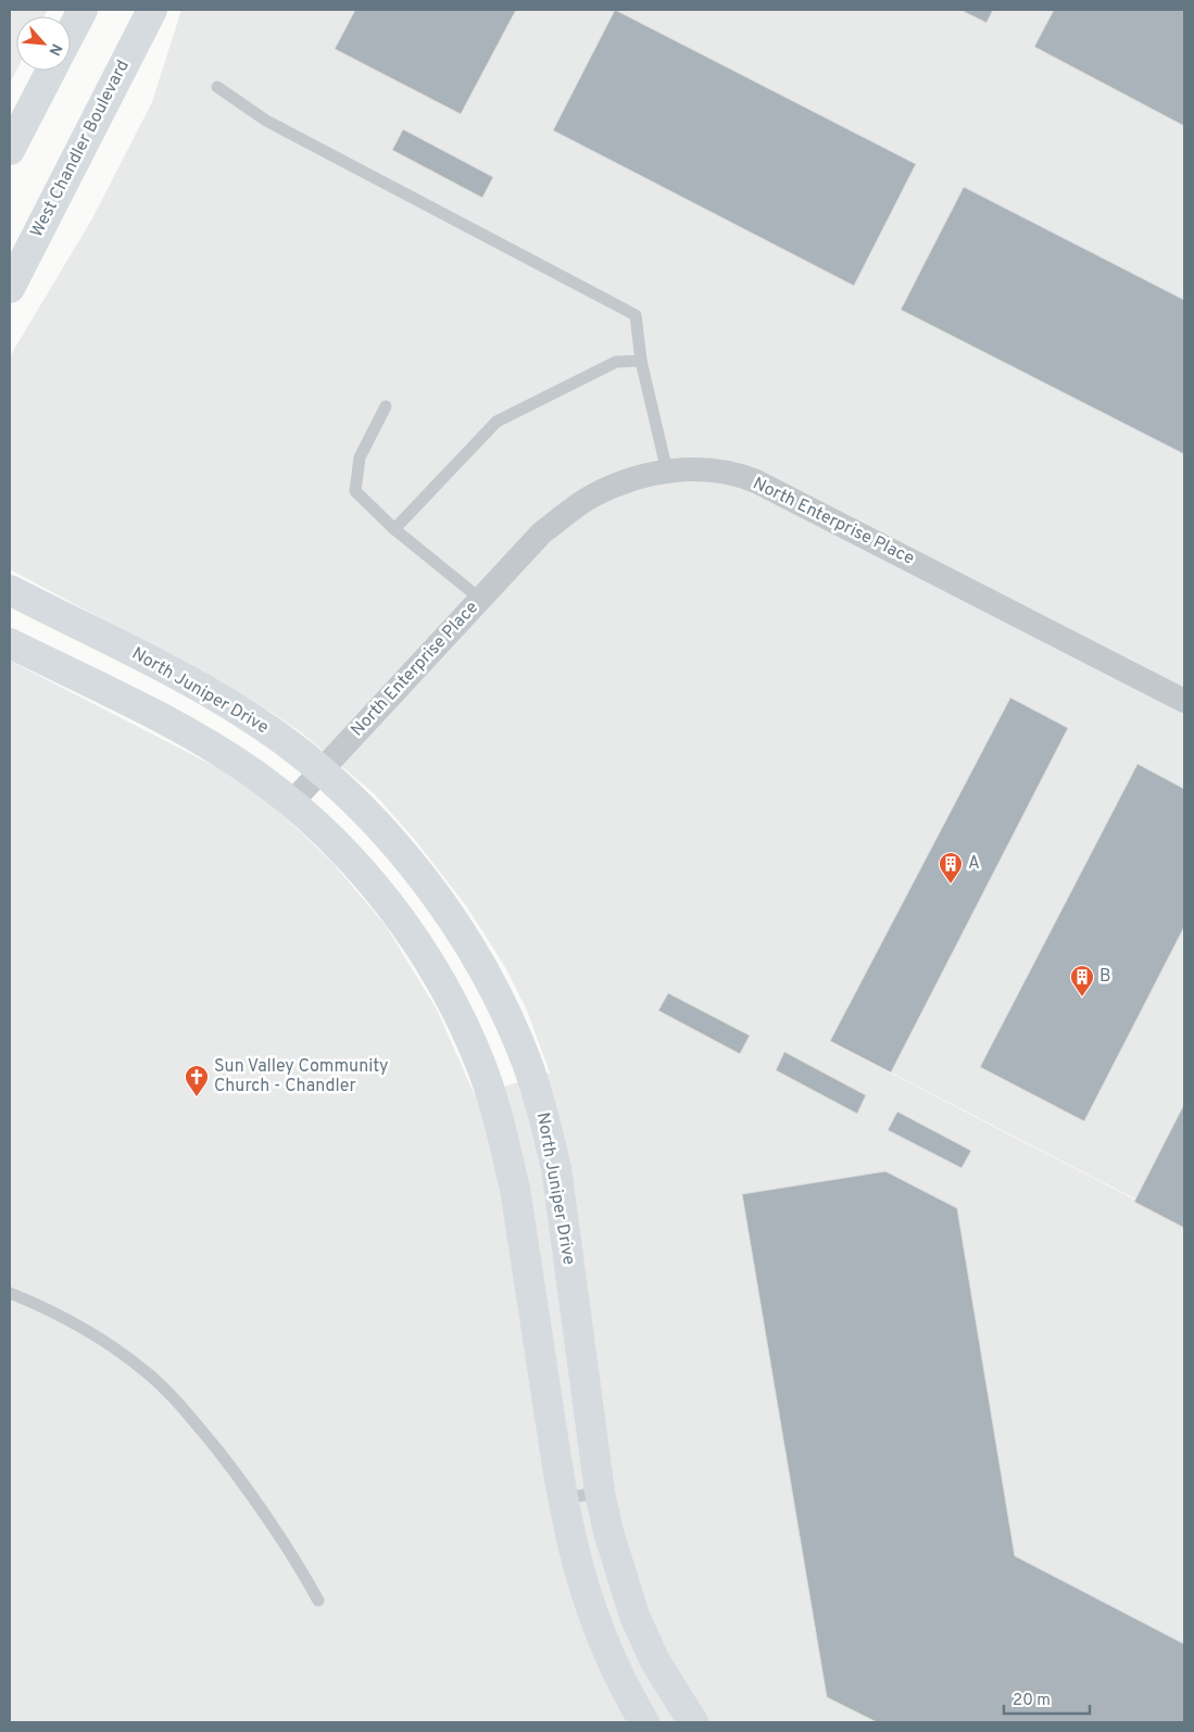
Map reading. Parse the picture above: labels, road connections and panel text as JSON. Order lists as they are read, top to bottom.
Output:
{
  "streets": {
    "street": ["West Chandler Boulevard", "North Enterprise Place", "North Juniper Drive"]
  },
  "crossings": [
    ["North Enterprise Place", "North Juniper Drive"]
  ],
  "places": {
    "building": ["A", "B"],
    "church": ["Sun Valley Community Church - Chandler"]
  },
  "scale_bar": "20 m",
  "north": "bottom right"
}
